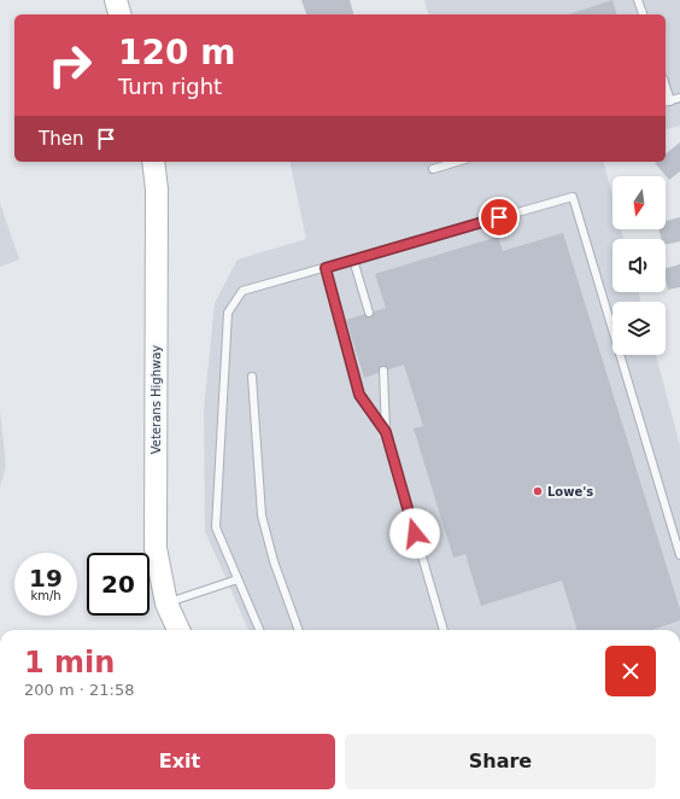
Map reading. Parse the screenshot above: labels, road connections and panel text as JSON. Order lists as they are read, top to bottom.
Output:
{
  "streets": {
    "street": ["Veterans Highway"]
  },
  "places": ["Lowe's"],
  "north": "bottom",
  "page": {
    "turn": ["120 m", "Turn right"],
    "then": "Then",
    "speed": "19 km/h",
    "limit": "20",
    "heading": ["1 min", "200 m · 21:58"],
    "buttons": ["Exit", "Share"]
  }
}
